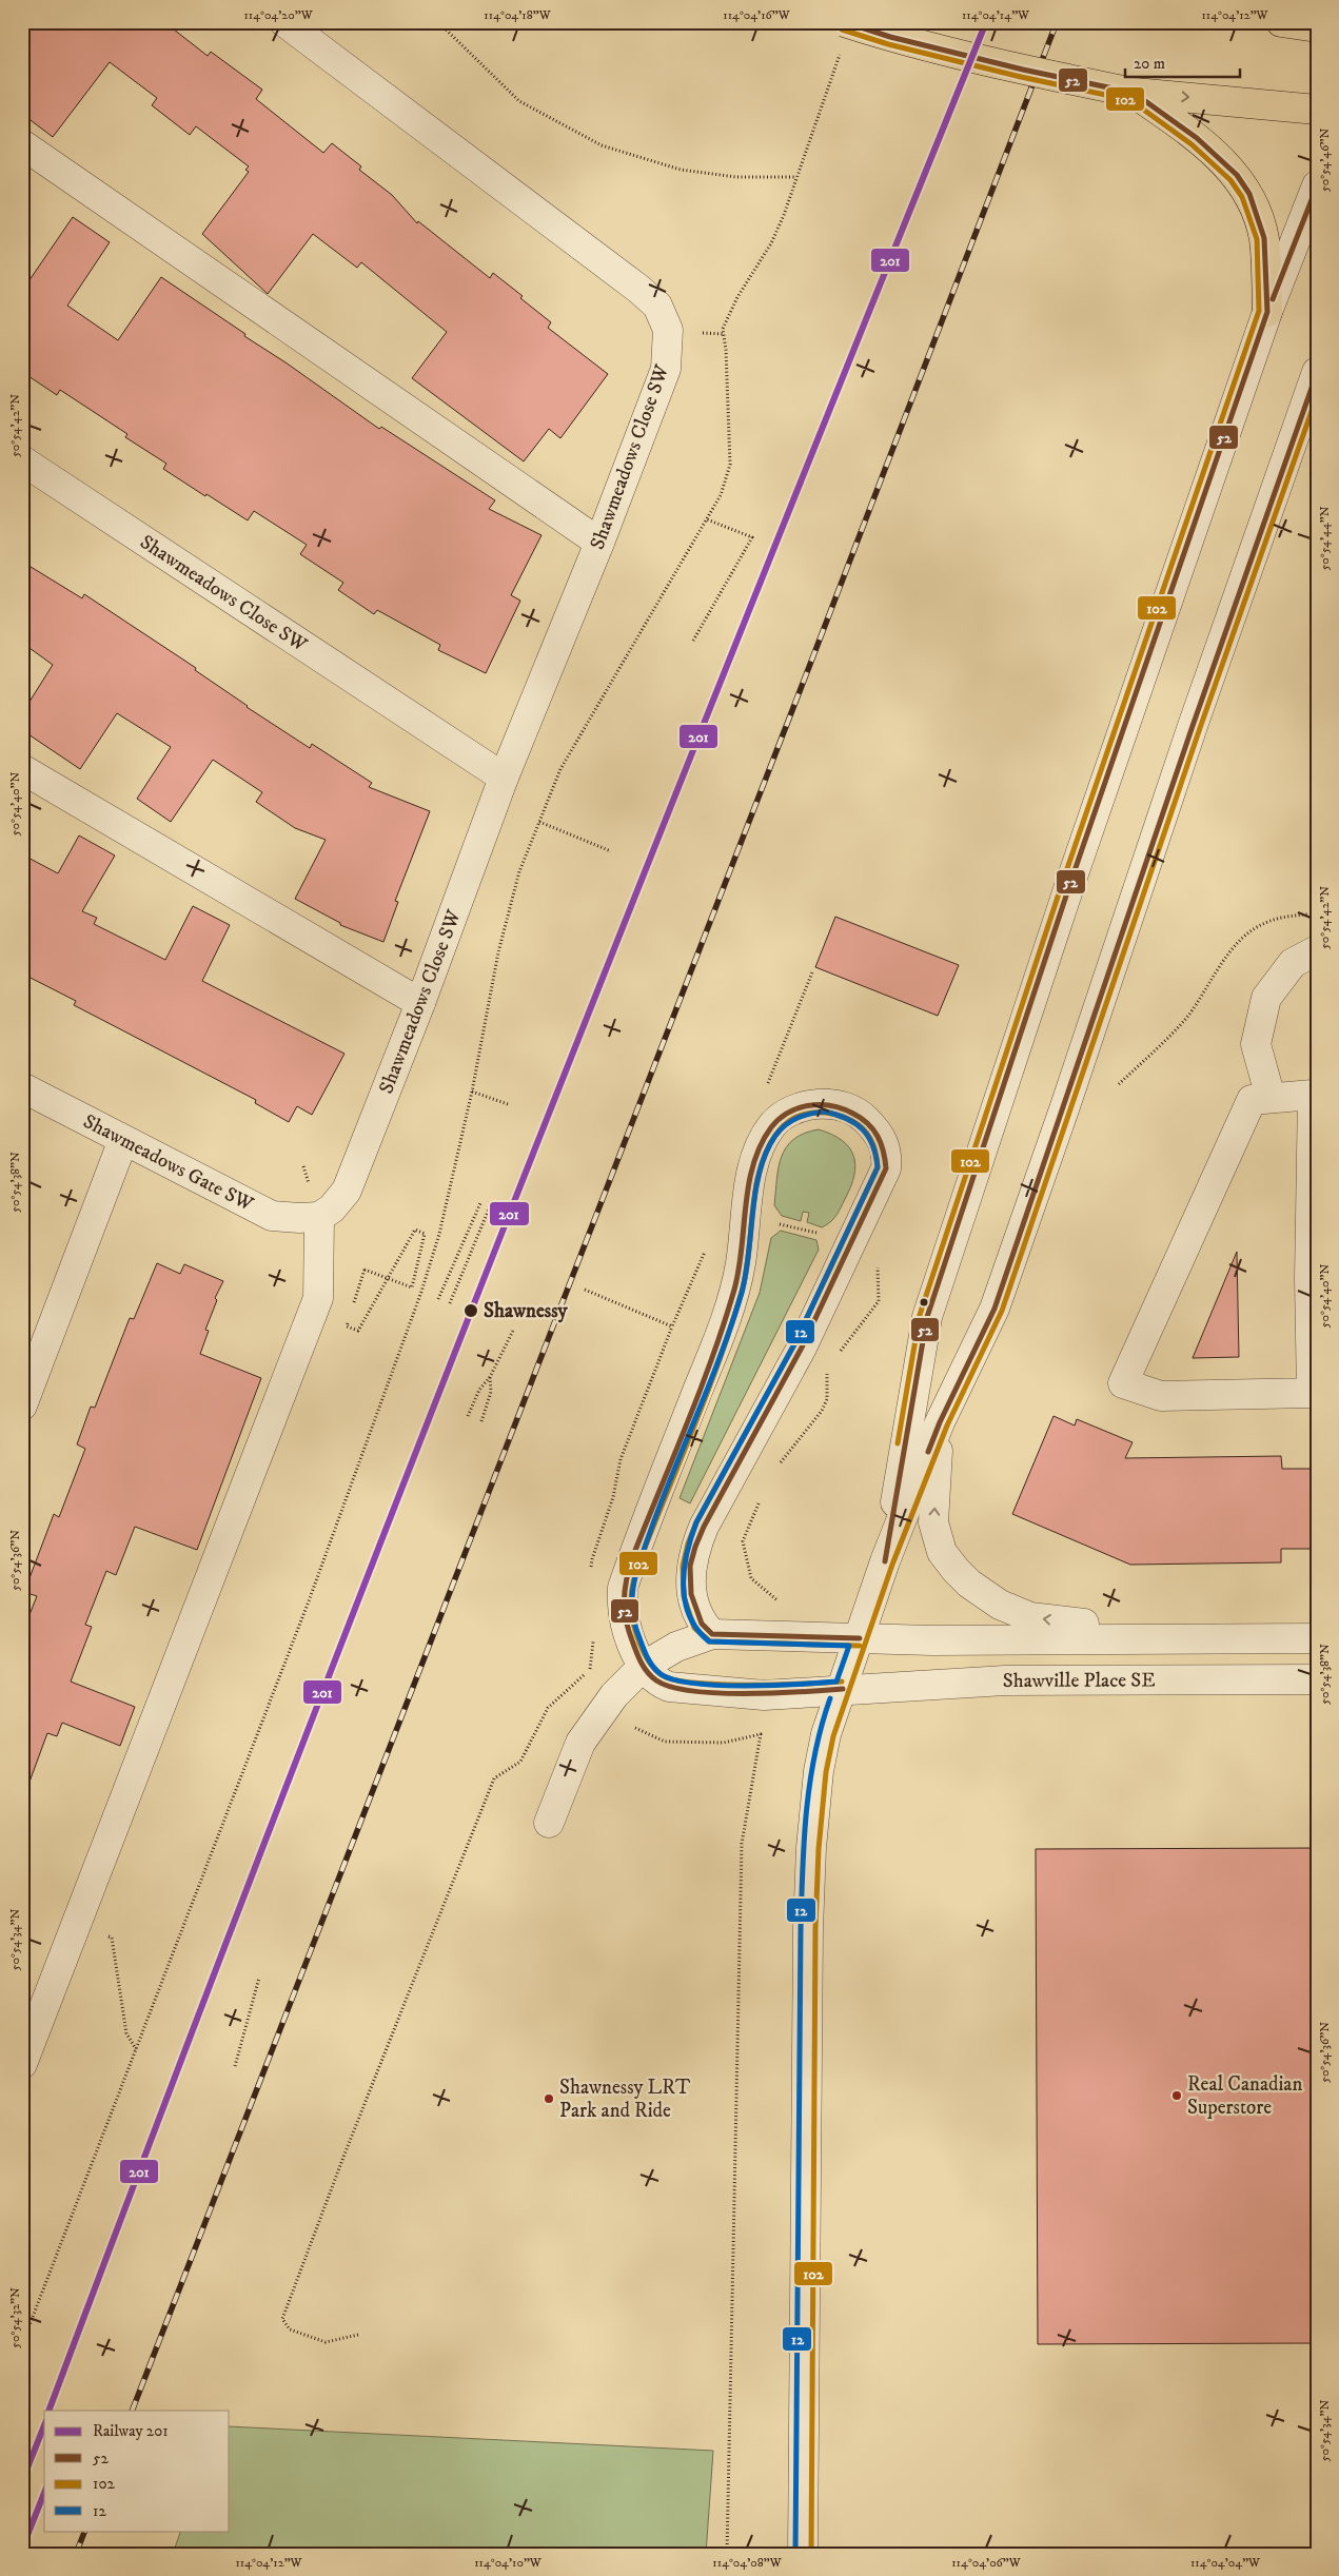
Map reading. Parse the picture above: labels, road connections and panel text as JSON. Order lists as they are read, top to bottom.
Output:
{
  "streets": {
    "street": ["Shawmeadows Close SW", "Shawmeadows Gate SW", "Shawville Place SE"]
  },
  "crossings": [
    ["Shawmeadows Close SW", "Shawmeadows Gate SW"]
  ],
  "places": ["Shawnessy", "Real Canadian Superstore", "Shawnessy LRT Park and Ride"],
  "lines": [
    "rail line 201",
    "transit line 52",
    "transit line 102",
    "transit line 12"
  ],
  "legend": [
    "Railway 201",
    "52",
    "102",
    "12"
  ],
  "scale_bar": "20 m",
  "coordinates": [
    "114°04'20\"W",
    "114°04'18\"W",
    "114°04'16\"W",
    "114°04'14\"W",
    "114°04'12\"W",
    "50°54'46\"N",
    "50°54'42\"N",
    "50°54'44\"N",
    "50°54'40\"N",
    "50°54'38\"N",
    "50°54'36\"N",
    "50°54'34\"N",
    "50°54'32\"N",
    "114°04'10\"W",
    "114°04'08\"W",
    "114°04'06\"W",
    "114°04'04\"W"
  ]
}
